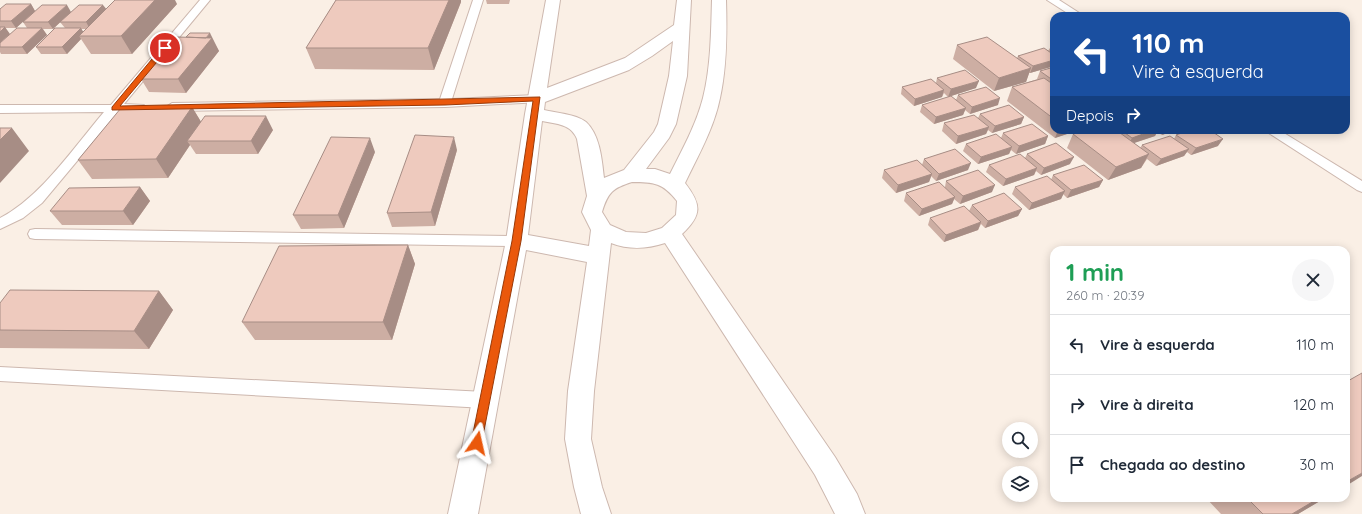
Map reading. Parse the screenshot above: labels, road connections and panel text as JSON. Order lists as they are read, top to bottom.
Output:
{
  "page": {
    "turn": ["110 m", "Vire à esquerda"],
    "then": "Depois",
    "heading": ["1 min", "260 m · 20:39"],
    "list": [
      {
        "name": "Vire à esquerda",
        "value": "110 m"
      },
      {
        "name": "Vire à direita",
        "value": "120 m"
      },
      {
        "name": "Chegada ao destino",
        "value": "30 m"
      }
    ]
  }
}
